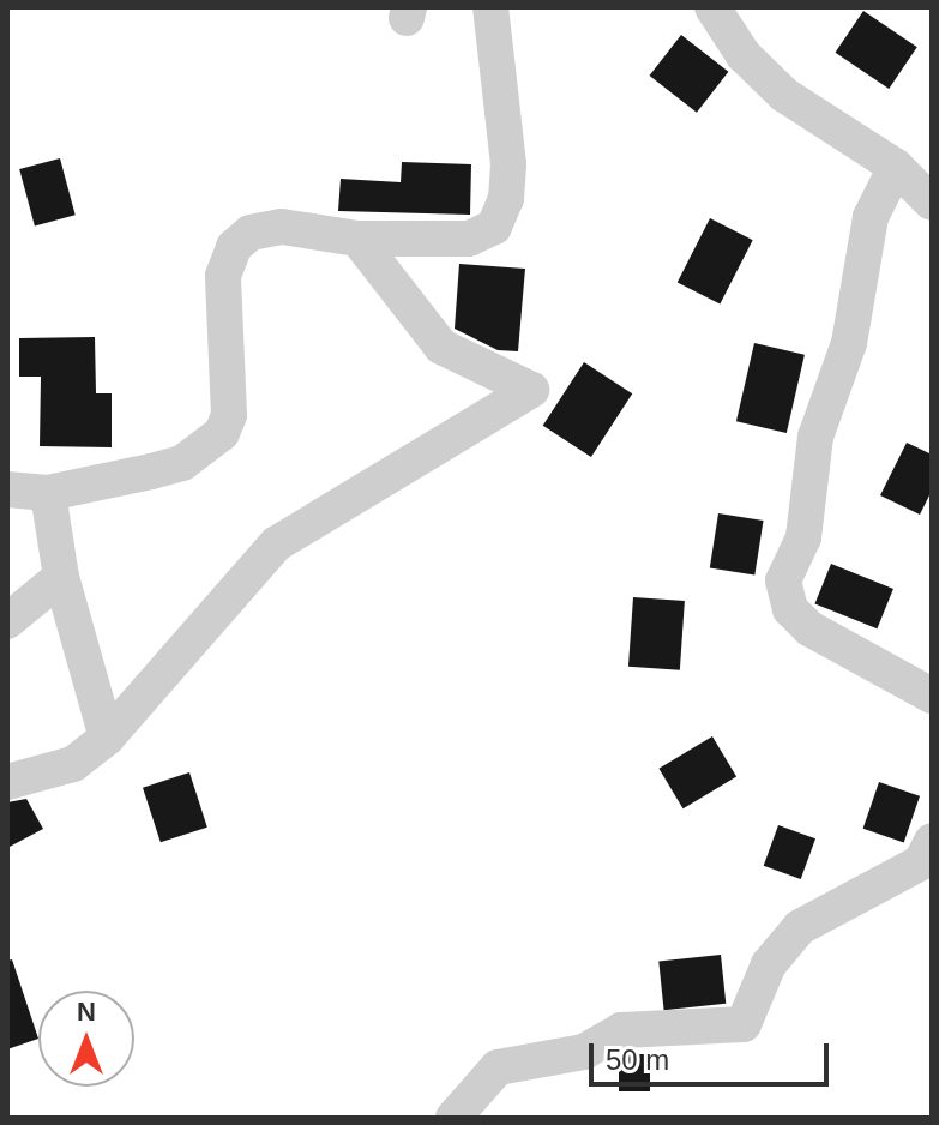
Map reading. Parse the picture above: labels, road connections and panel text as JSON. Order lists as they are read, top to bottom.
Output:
{
  "scale_bar": "50 m",
  "north": "top"
}
